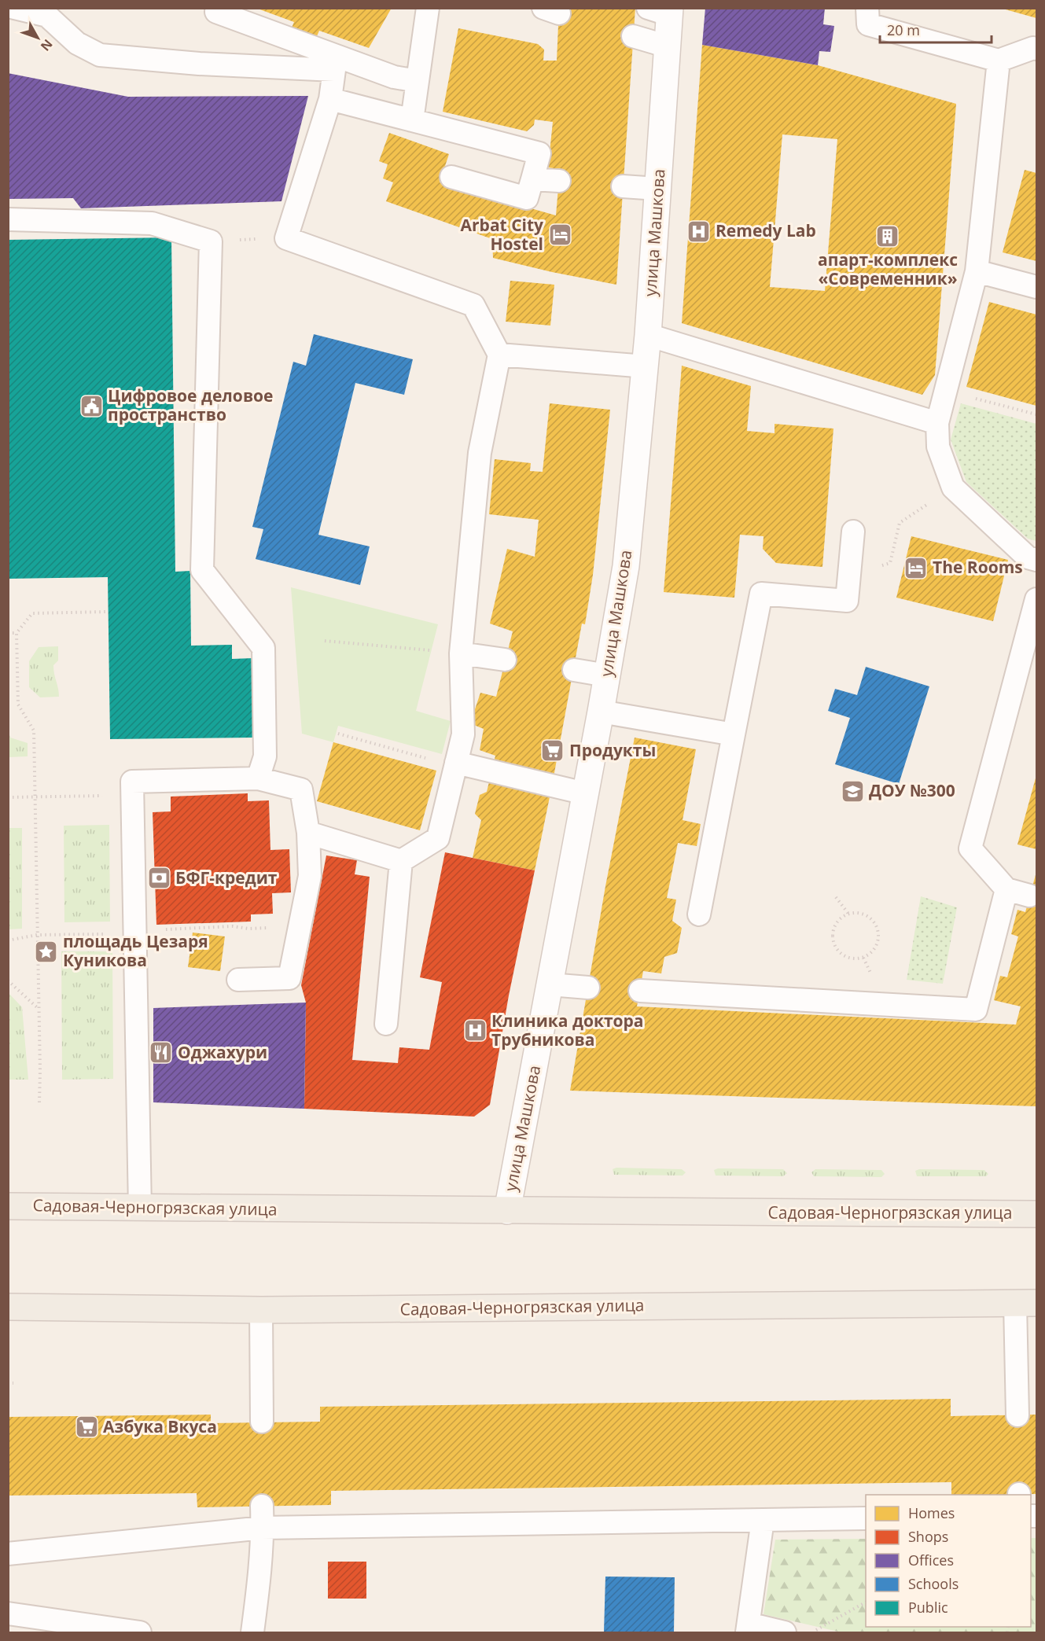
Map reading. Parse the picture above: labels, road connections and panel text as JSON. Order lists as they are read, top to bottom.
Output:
{
  "streets": {
    "main road": ["Садовая-Черногрязская улица"],
    "street": ["улица Машкова"]
  },
  "crossings": [
    ["улица Машкова", "Садовая-Черногрязская улица"]
  ],
  "places": {
    "hospital": ["Remedy Lab", "Клиника доктора Трубникова"],
    "hotel": ["Arbat City Hostel", "The Rooms"],
    "building": ["апарт-комплекс «Современник»"],
    "public building": ["Цифровое деловое пространство"],
    "supermarket": ["Продукты", "Азбука Вкуса"],
    "school or university": ["ДОУ №300"],
    "bank": ["БФГ-кредит"],
    "place": ["площадь Цезаря Куникова"],
    "restaurant": ["Оджахури"]
  },
  "legend": [
    "Homes",
    "Shops",
    "Offices",
    "Schools",
    "Public"
  ],
  "scale_bar": "20 m",
  "north": "bottom right"
}
